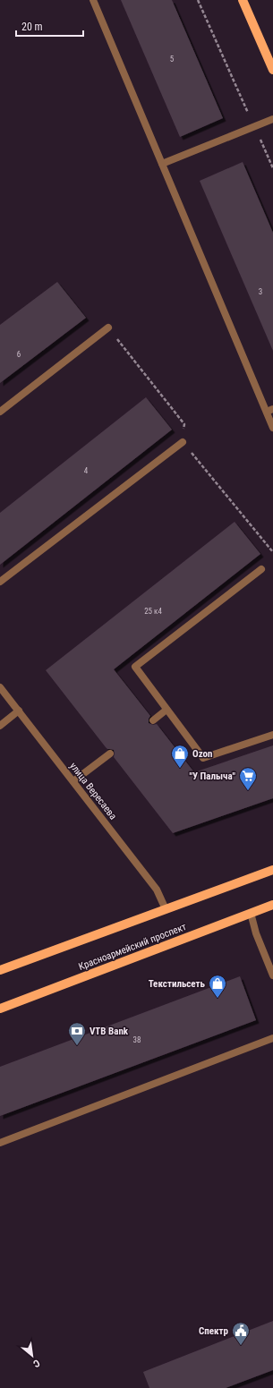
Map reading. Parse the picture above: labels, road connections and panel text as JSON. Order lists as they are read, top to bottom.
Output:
{
  "streets": {
    "main road": ["Красноармейский проспект"],
    "street": ["улица Вересаева"]
  },
  "places": {
    "shop": ["Ozon", "Текстильсеть"],
    "supermarket": ["\"У Палыча\""],
    "bank": ["VTB Bank"],
    "public building": ["Спектр"]
  },
  "house_numbers": [
    "5",
    "3",
    "6",
    "4",
    "25 к4",
    "38"
  ],
  "scale_bar": "20 m",
  "north": "bottom right"
}
